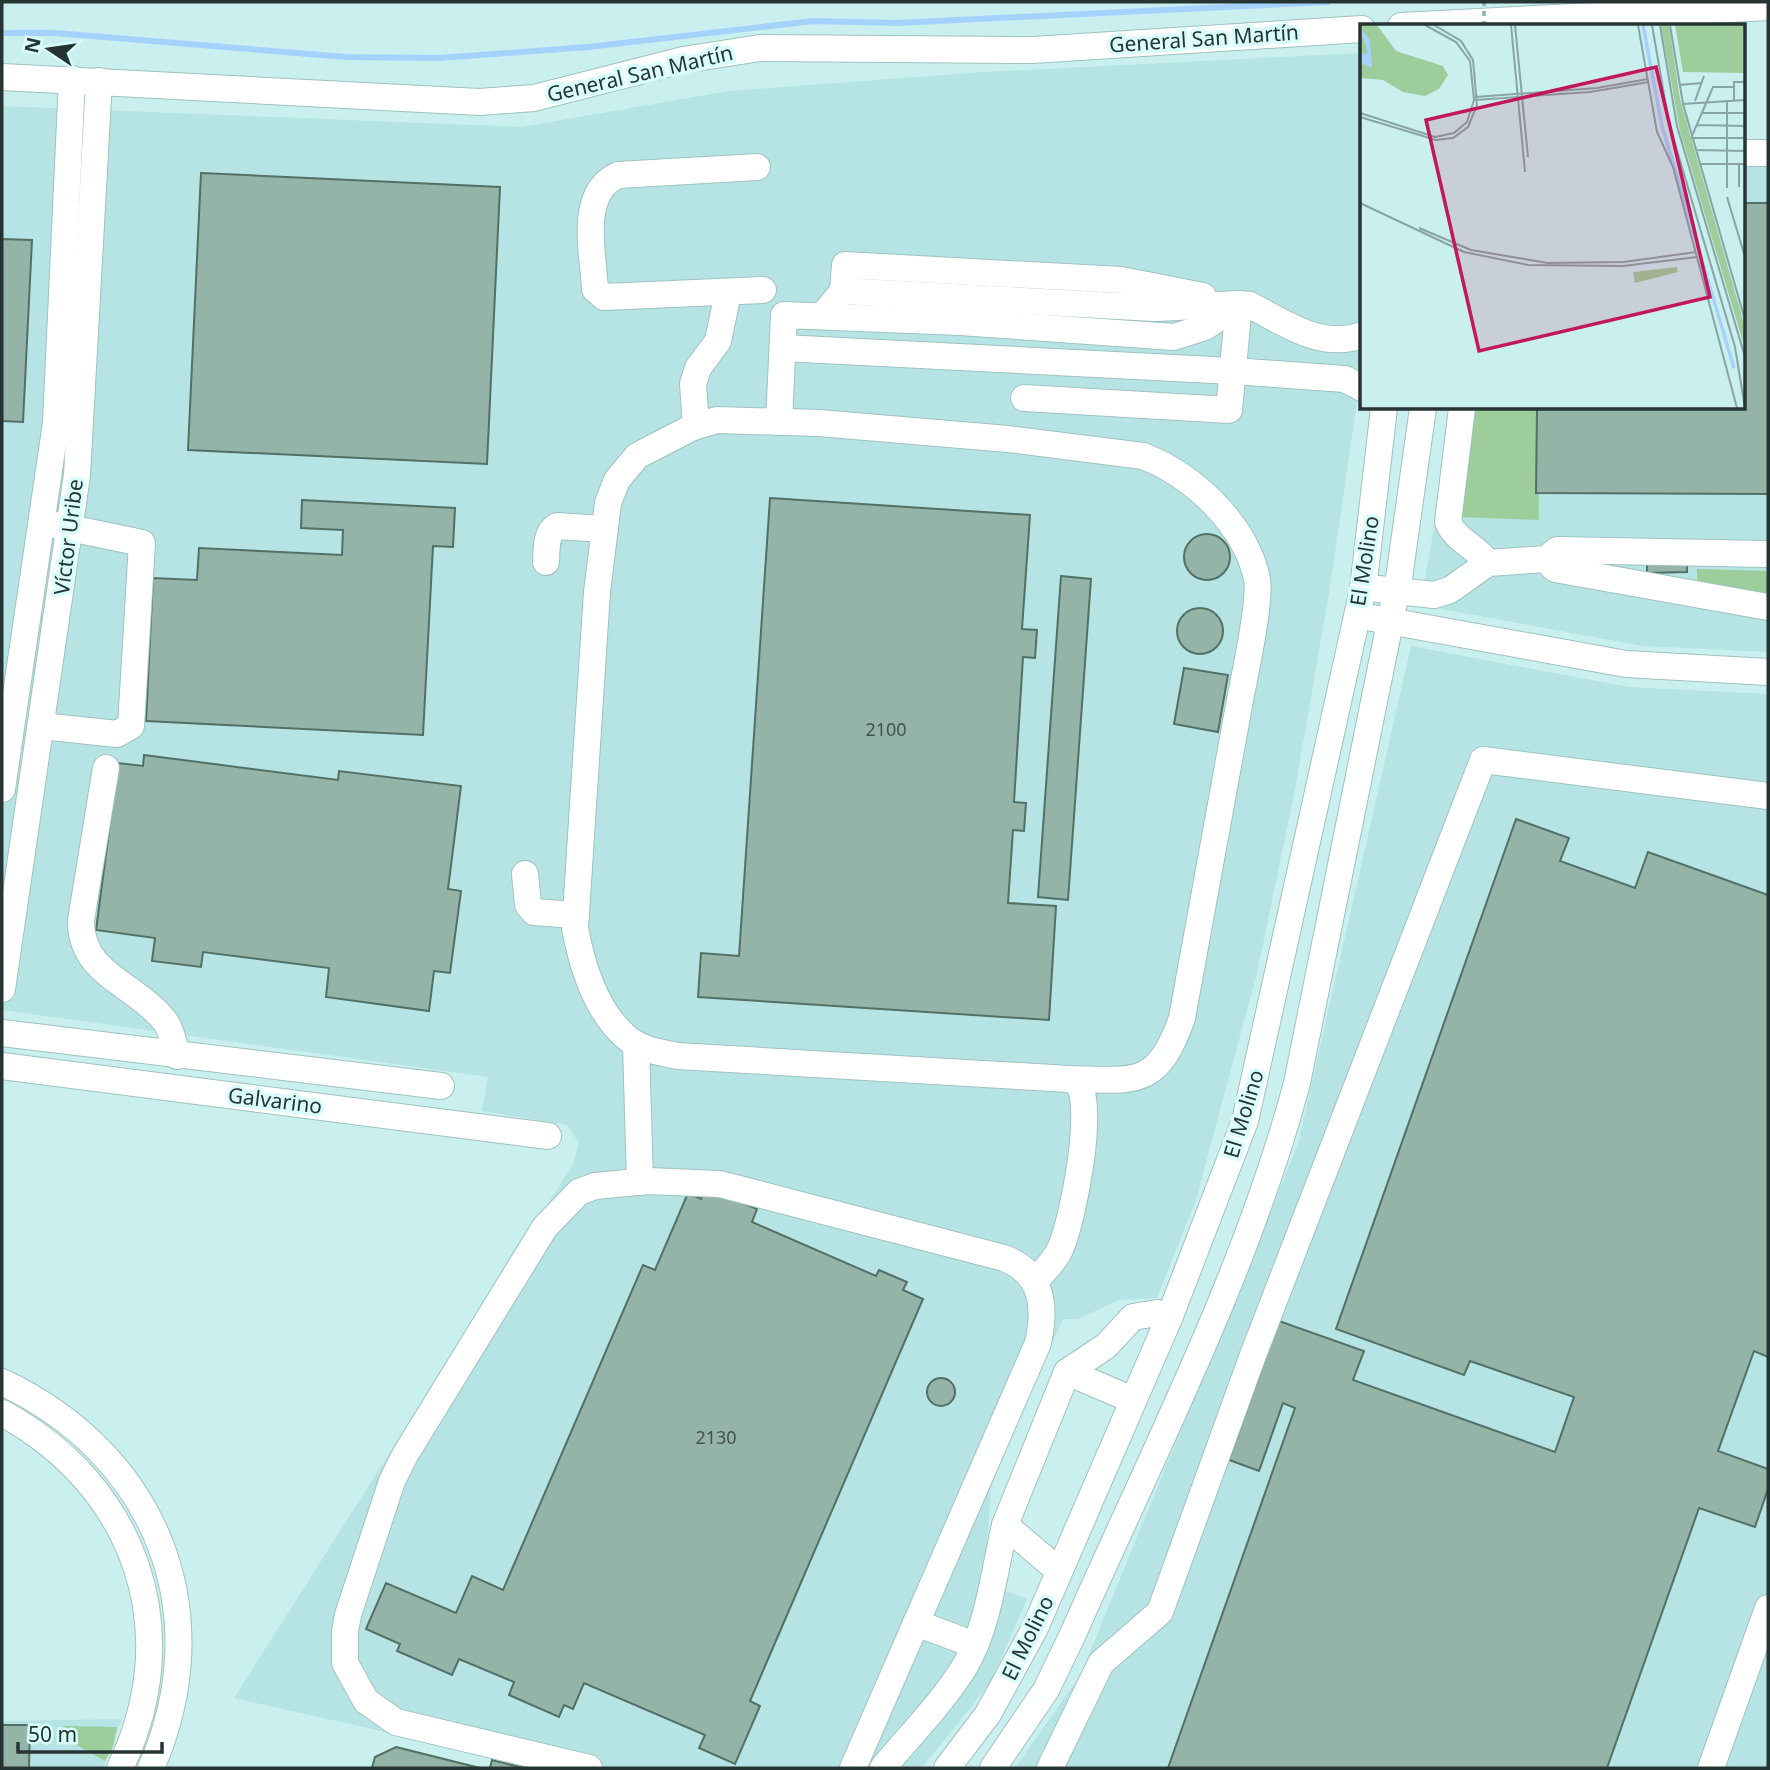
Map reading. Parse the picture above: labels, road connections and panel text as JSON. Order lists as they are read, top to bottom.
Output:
{
  "streets": {
    "street": [
      "General San Martín",
      "Víctor Uribe",
      "El Molino",
      "Galvarino"
    ]
  },
  "crossings": [
    ["General San Martín", "Víctor Uribe"]
  ],
  "house_numbers": ["2100", "2130"],
  "scale_bar": "50 m",
  "north": "left"
}
